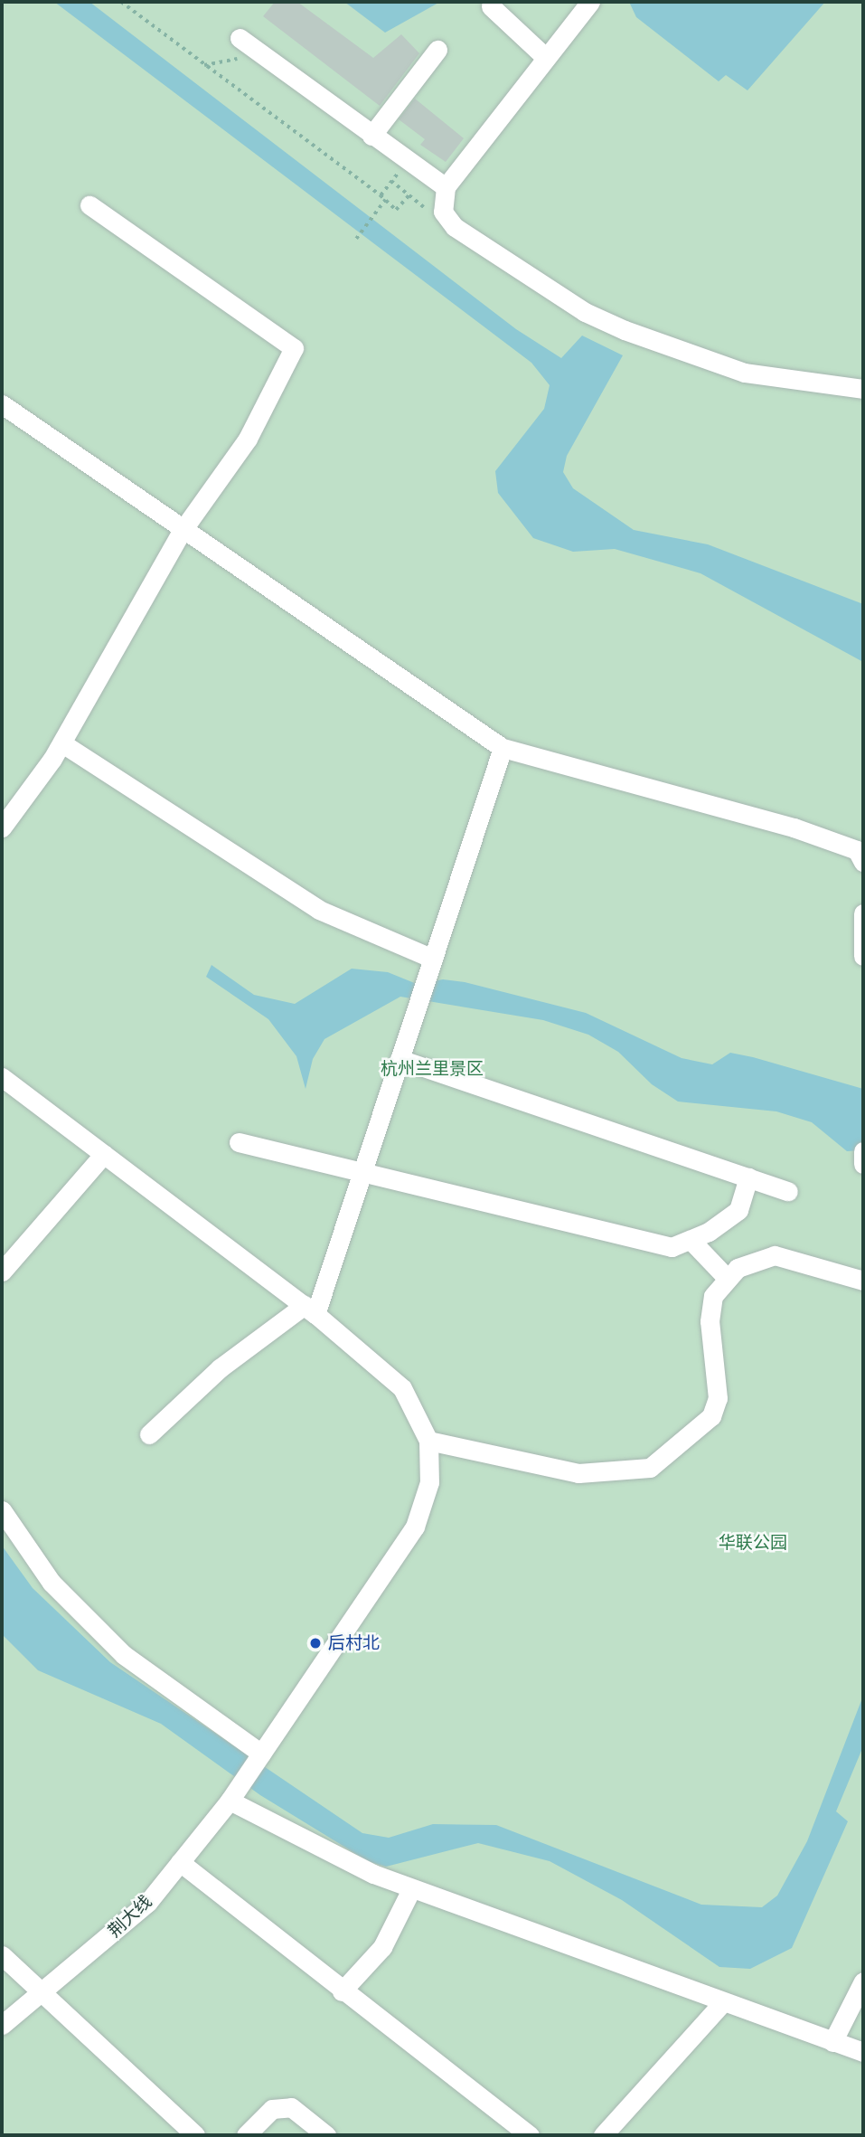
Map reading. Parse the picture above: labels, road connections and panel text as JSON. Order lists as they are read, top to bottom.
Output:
{
  "streets": {
    "street": ["荆大线"]
  },
  "parks": ["杭州兰里景区", "华联公园"],
  "places": ["后村北"]
}
